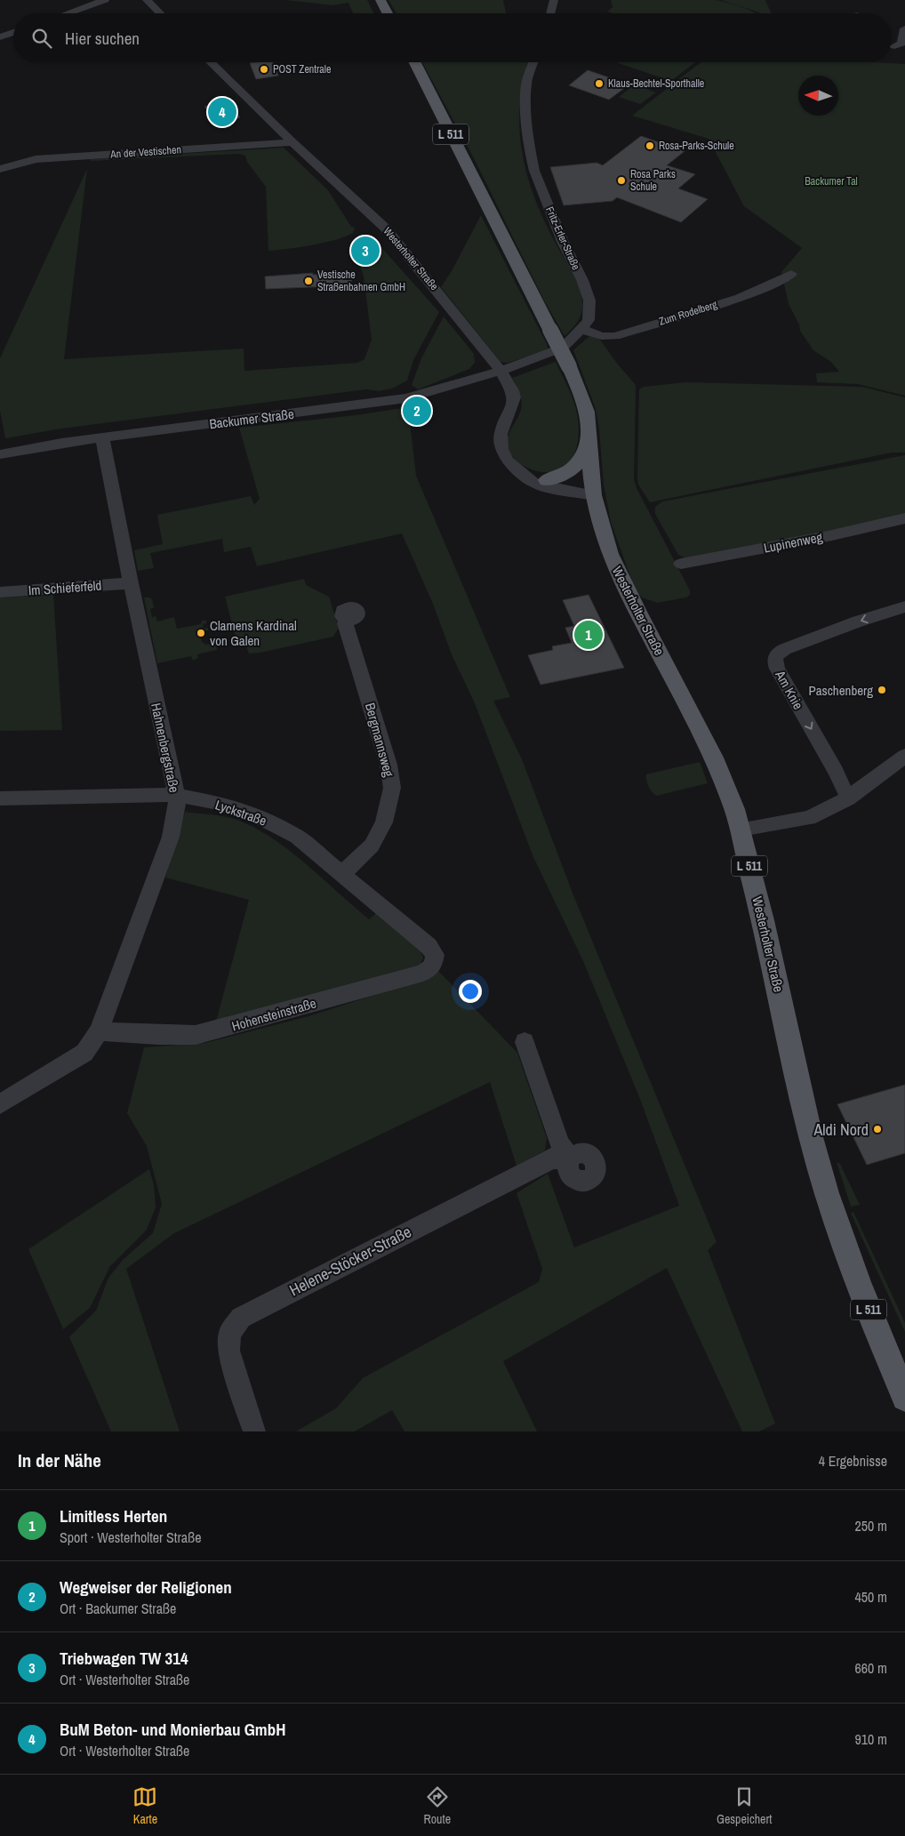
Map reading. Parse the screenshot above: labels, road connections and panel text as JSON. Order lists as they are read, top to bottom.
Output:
{
  "streets": {
    "main road": ["L 511", "Westerholter Straße"],
    "street": [
      "An der Vestischen",
      "Fritz-Erler-Straße",
      "Zum Rodelberg",
      "Backumer Straße",
      "Lupinenweg",
      "Im Schieferfeld",
      "Am Knie",
      "Bergmannsweg",
      "Hahnenbergstraße",
      "Lyckstraße",
      "Hohensteinstraße",
      "Helene-Stöcker-Straße"
    ]
  },
  "crossings": [
    ["L 511", "Westerholter Straße"],
    ["An der Vestischen", "Westerholter Straße"],
    ["Fritz-Erler-Straße", "Westerholter Straße"],
    ["Fritz-Erler-Straße", "Zum Rodelberg"],
    ["Fritz-Erler-Straße", "Backumer Straße"],
    ["Westerholter Straße", "Backumer Straße"],
    ["Backumer Straße", "Hahnenbergstraße"],
    ["Im Schieferfeld", "Hahnenbergstraße"],
    ["Bergmannsweg", "Lyckstraße"],
    ["Hahnenbergstraße", "Lyckstraße"],
    ["Hahnenbergstraße", "Hohensteinstraße"],
    ["Lyckstraße", "Hohensteinstraße"]
  ],
  "parks": ["Backumer Tal"],
  "places": [
    "POST Zentrale",
    "Klaus-Bechtel-Sporthalle",
    "Rosa-Parks-Schule",
    "Rosa Parks Schule",
    "Vestische Straßenbahnen GmbH",
    "Clamens Kardinal von Galen",
    "Paschenberg",
    "Aldi Nord"
  ],
  "north": "left",
  "page": {
    "search": "Hier suchen",
    "pins": [
      "4",
      "3",
      "2",
      "1"
    ],
    "heading": ["In der Nähe", "4 Ergebnisse"],
    "list": [
      {
        "mark": "1",
        "name": "Limitless Herten",
        "note": "Sport · Westerholter Straße",
        "value": "250 m"
      },
      {
        "mark": "2",
        "name": "Wegweiser der Religionen",
        "note": "Ort · Backumer Straße",
        "value": "450 m"
      },
      {
        "mark": "3",
        "name": "Triebwagen TW 314",
        "note": "Ort · Westerholter Straße",
        "value": "660 m"
      },
      {
        "mark": "4",
        "name": "BuM Beton- und Monierbau GmbH",
        "note": "Ort · Westerholter Straße",
        "value": "910 m"
      }
    ],
    "nav": ["Karte", "Route", "Gespeichert"]
  }
}
